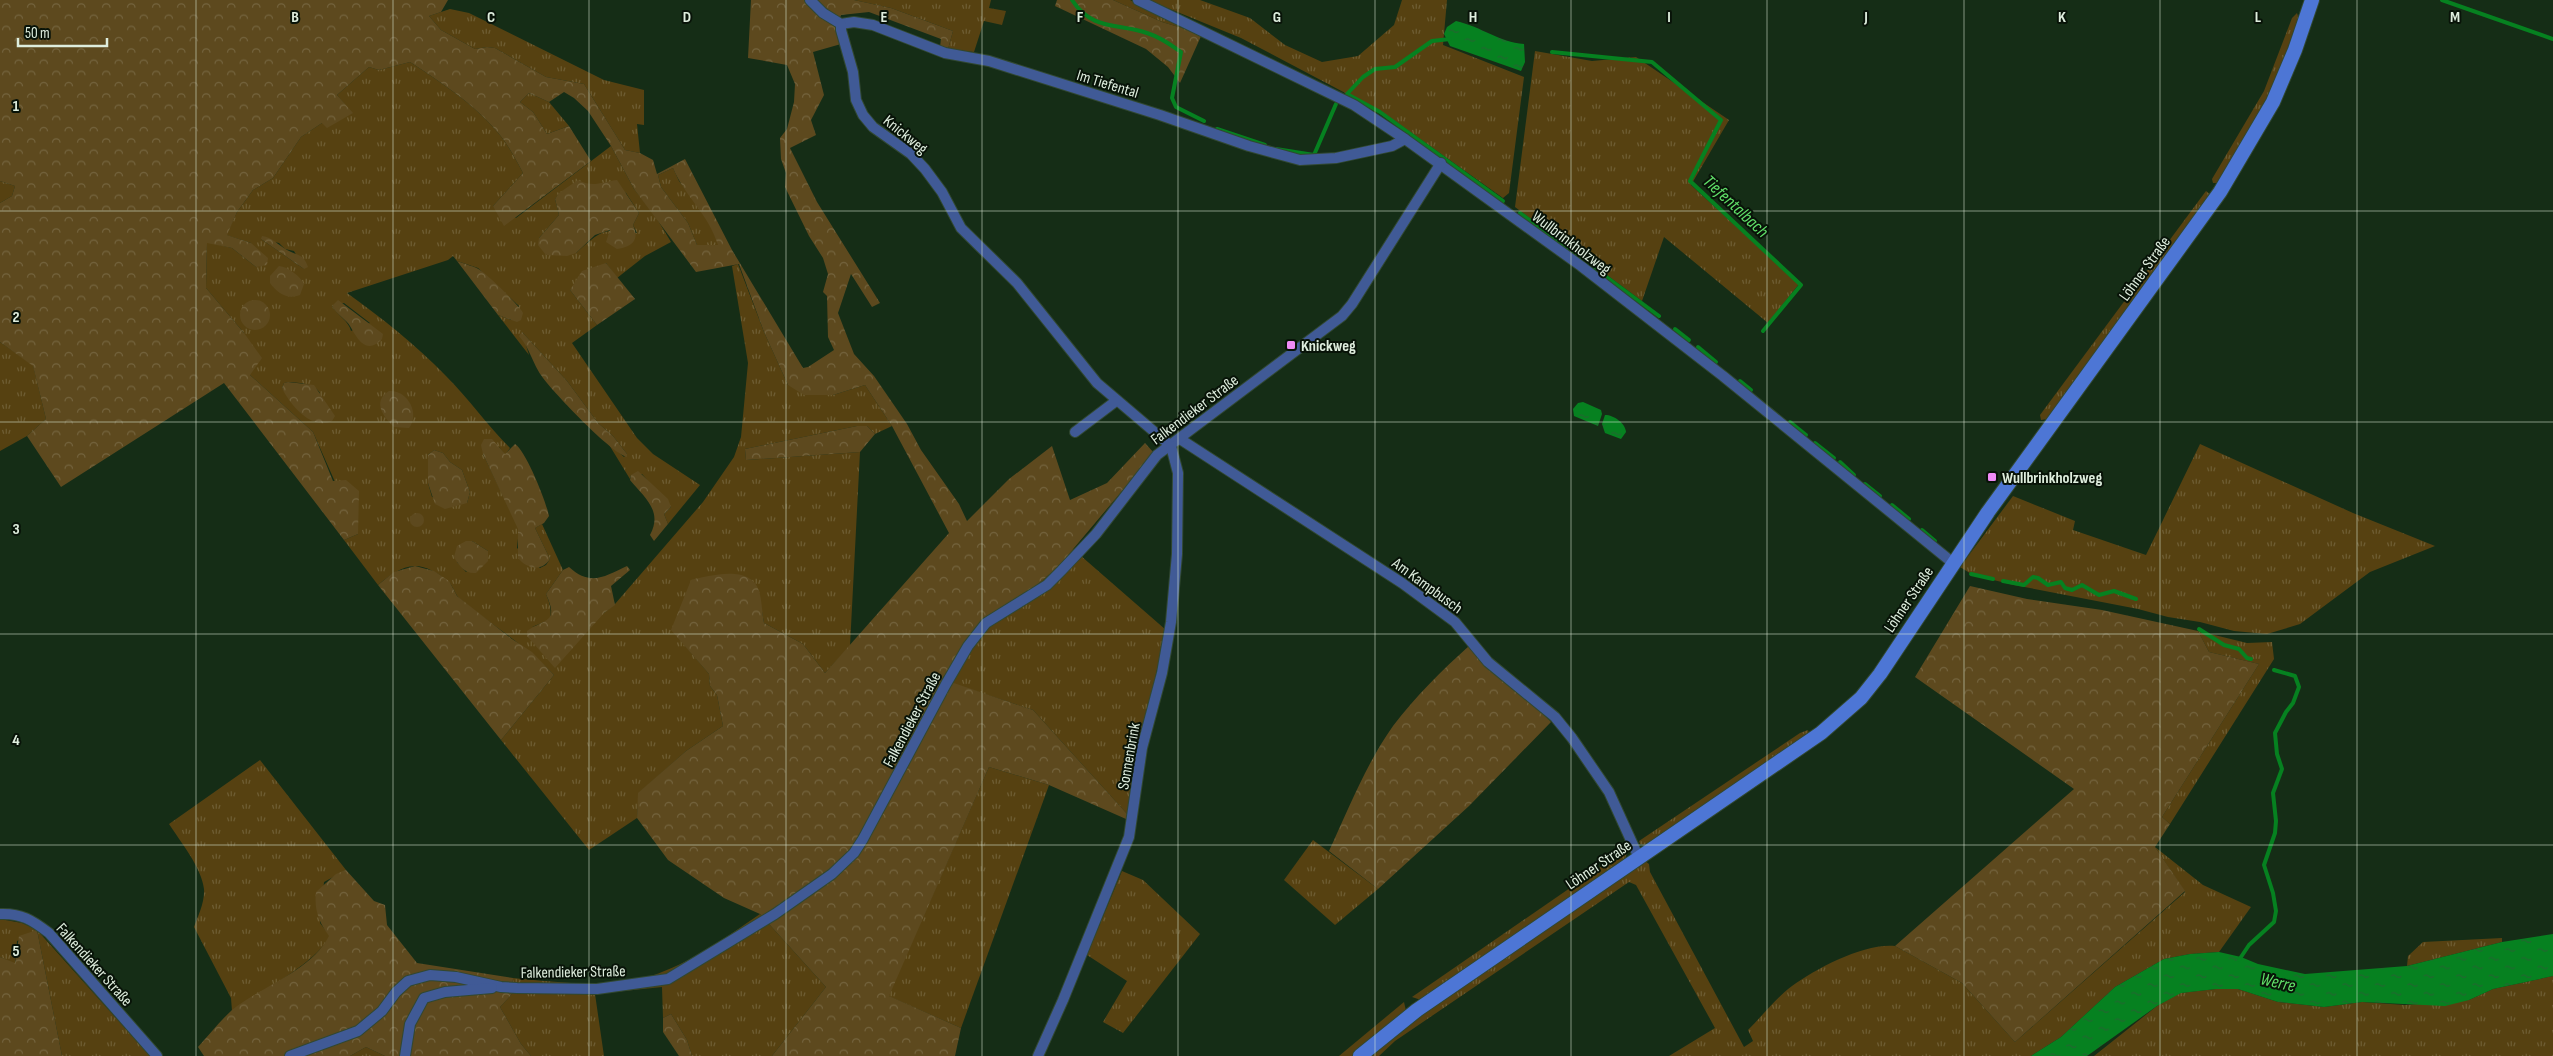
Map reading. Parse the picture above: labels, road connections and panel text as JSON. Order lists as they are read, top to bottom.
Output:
{
  "streets": {
    "main road": ["Löhner Straße"],
    "street": [
      "Im Tiefental",
      "Knickweg",
      "Wullbrinkholzweg",
      "Falkendieker Straße",
      "Am Kampbusch",
      "Sonnenbrink"
    ]
  },
  "crossings": [
    ["Im Tiefental", "Knickweg"],
    ["Im Tiefental", "Wullbrinkholzweg"],
    ["Knickweg", "Falkendieker Straße"],
    ["Knickweg", "Am Kampbusch"],
    ["Knickweg", "Sonnenbrink"],
    ["Wullbrinkholzweg", "Löhner Straße"],
    ["Wullbrinkholzweg", "Falkendieker Straße"],
    ["Löhner Straße", "Am Kampbusch"],
    ["Falkendieker Straße", "Am Kampbusch"],
    ["Falkendieker Straße", "Sonnenbrink"],
    ["Am Kampbusch", "Sonnenbrink"]
  ],
  "water": ["Tiefentalbach", "Werre"],
  "places": {
    "transit": ["Knickweg", "Wullbrinkholzweg"]
  },
  "scale_bar": "50 m",
  "grid": {
    "columns": [
      "B",
      "C",
      "D",
      "E",
      "F",
      "G",
      "H",
      "I",
      "J",
      "K",
      "L",
      "M"
    ],
    "rows": [
      "1",
      "2",
      "3",
      "4",
      "5"
    ]
  }
}
